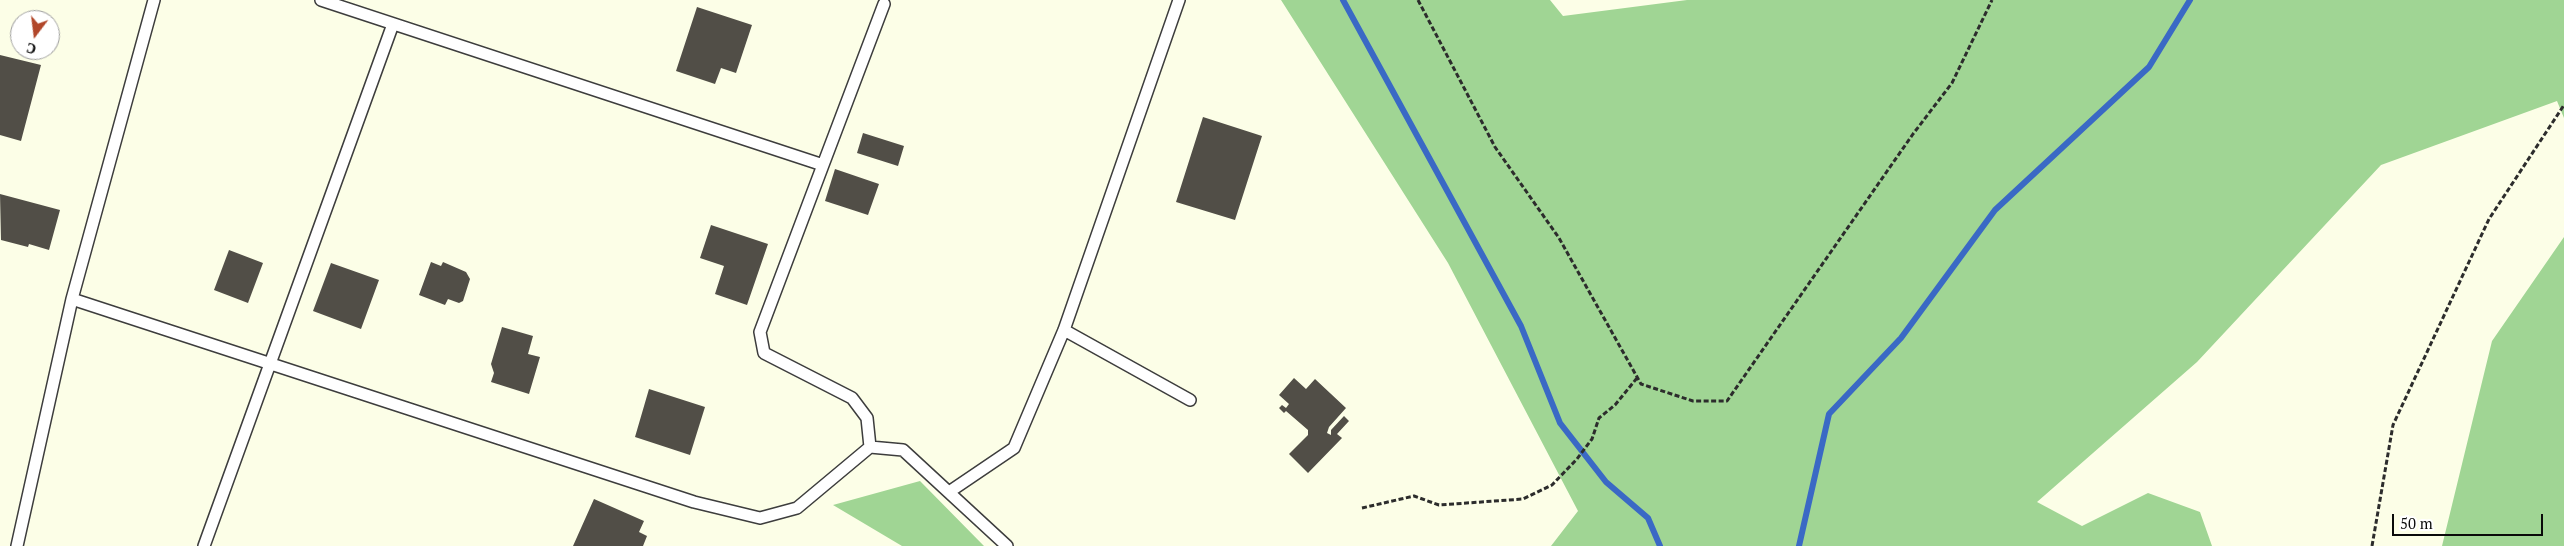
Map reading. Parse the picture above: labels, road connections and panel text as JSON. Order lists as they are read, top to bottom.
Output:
{
  "scale_bar": "50 m",
  "north": "bottom"
}
